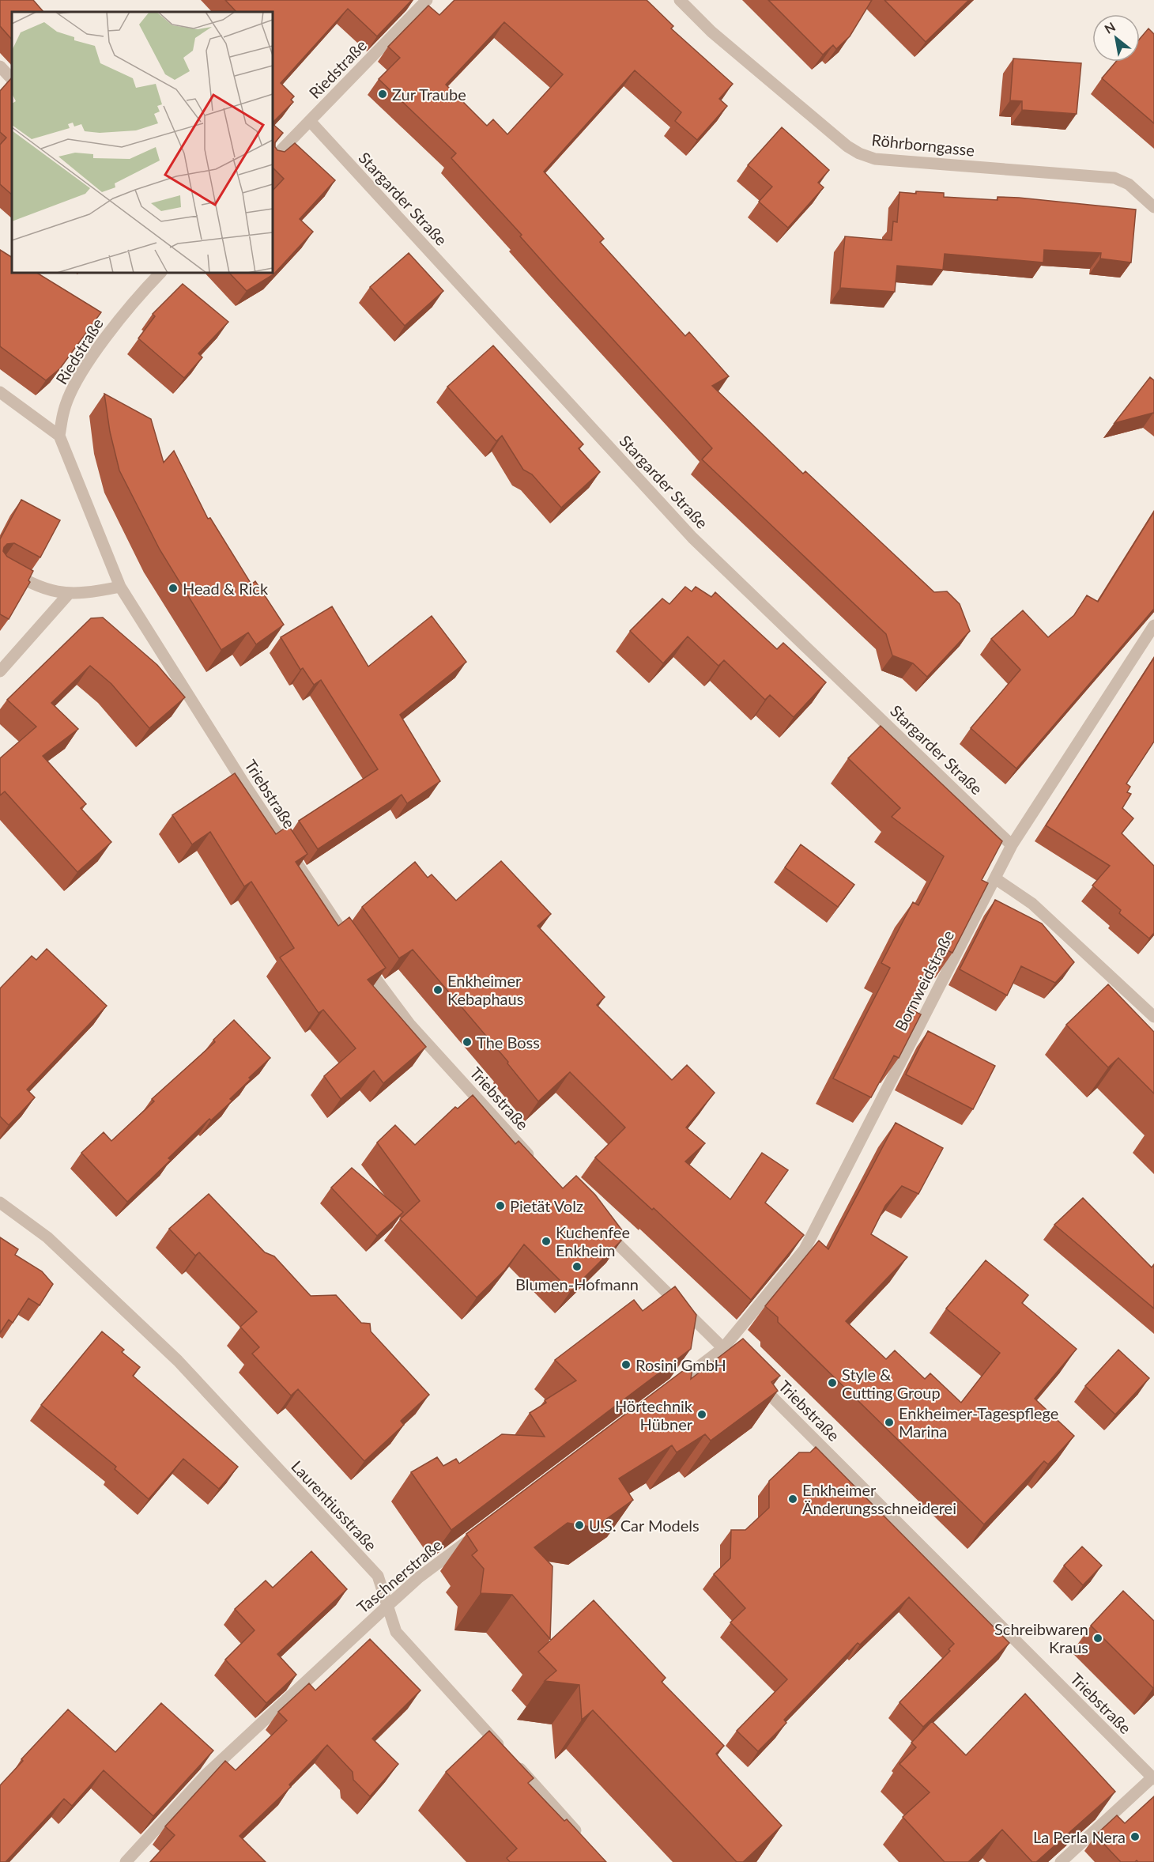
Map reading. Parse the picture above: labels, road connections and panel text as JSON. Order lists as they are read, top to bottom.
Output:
{
  "streets": {
    "street": [
      "Riedstraße",
      "Röhrborngasse",
      "Stargarder Straße",
      "Triebstraße",
      "Bornweidstraße",
      "Laurentiusstraße",
      "Taschnerstraße"
    ]
  },
  "crossings": [
    ["Riedstraße", "Stargarder Straße"],
    ["Riedstraße", "Triebstraße"],
    ["Stargarder Straße", "Bornweidstraße"],
    ["Triebstraße", "Bornweidstraße"],
    ["Laurentiusstraße", "Taschnerstraße"]
  ],
  "places": [
    "Zur Traube",
    "Head & Rick",
    "Enkheimer Kebaphaus",
    "The Boss",
    "Pietät Volz",
    "Kuchenfee Enkheim",
    "Blumen-Hofmann",
    "Rosini GmbH",
    "Style & Cutting Group",
    "Hörtechnik Hübner",
    "Enkheimer-Tagespflege Marina",
    "Enkheimer Änderungsschneiderei",
    "U.S. Car Models",
    "Schreibwaren Kraus",
    "La Perla Nera"
  ],
  "north": "top left"
}
